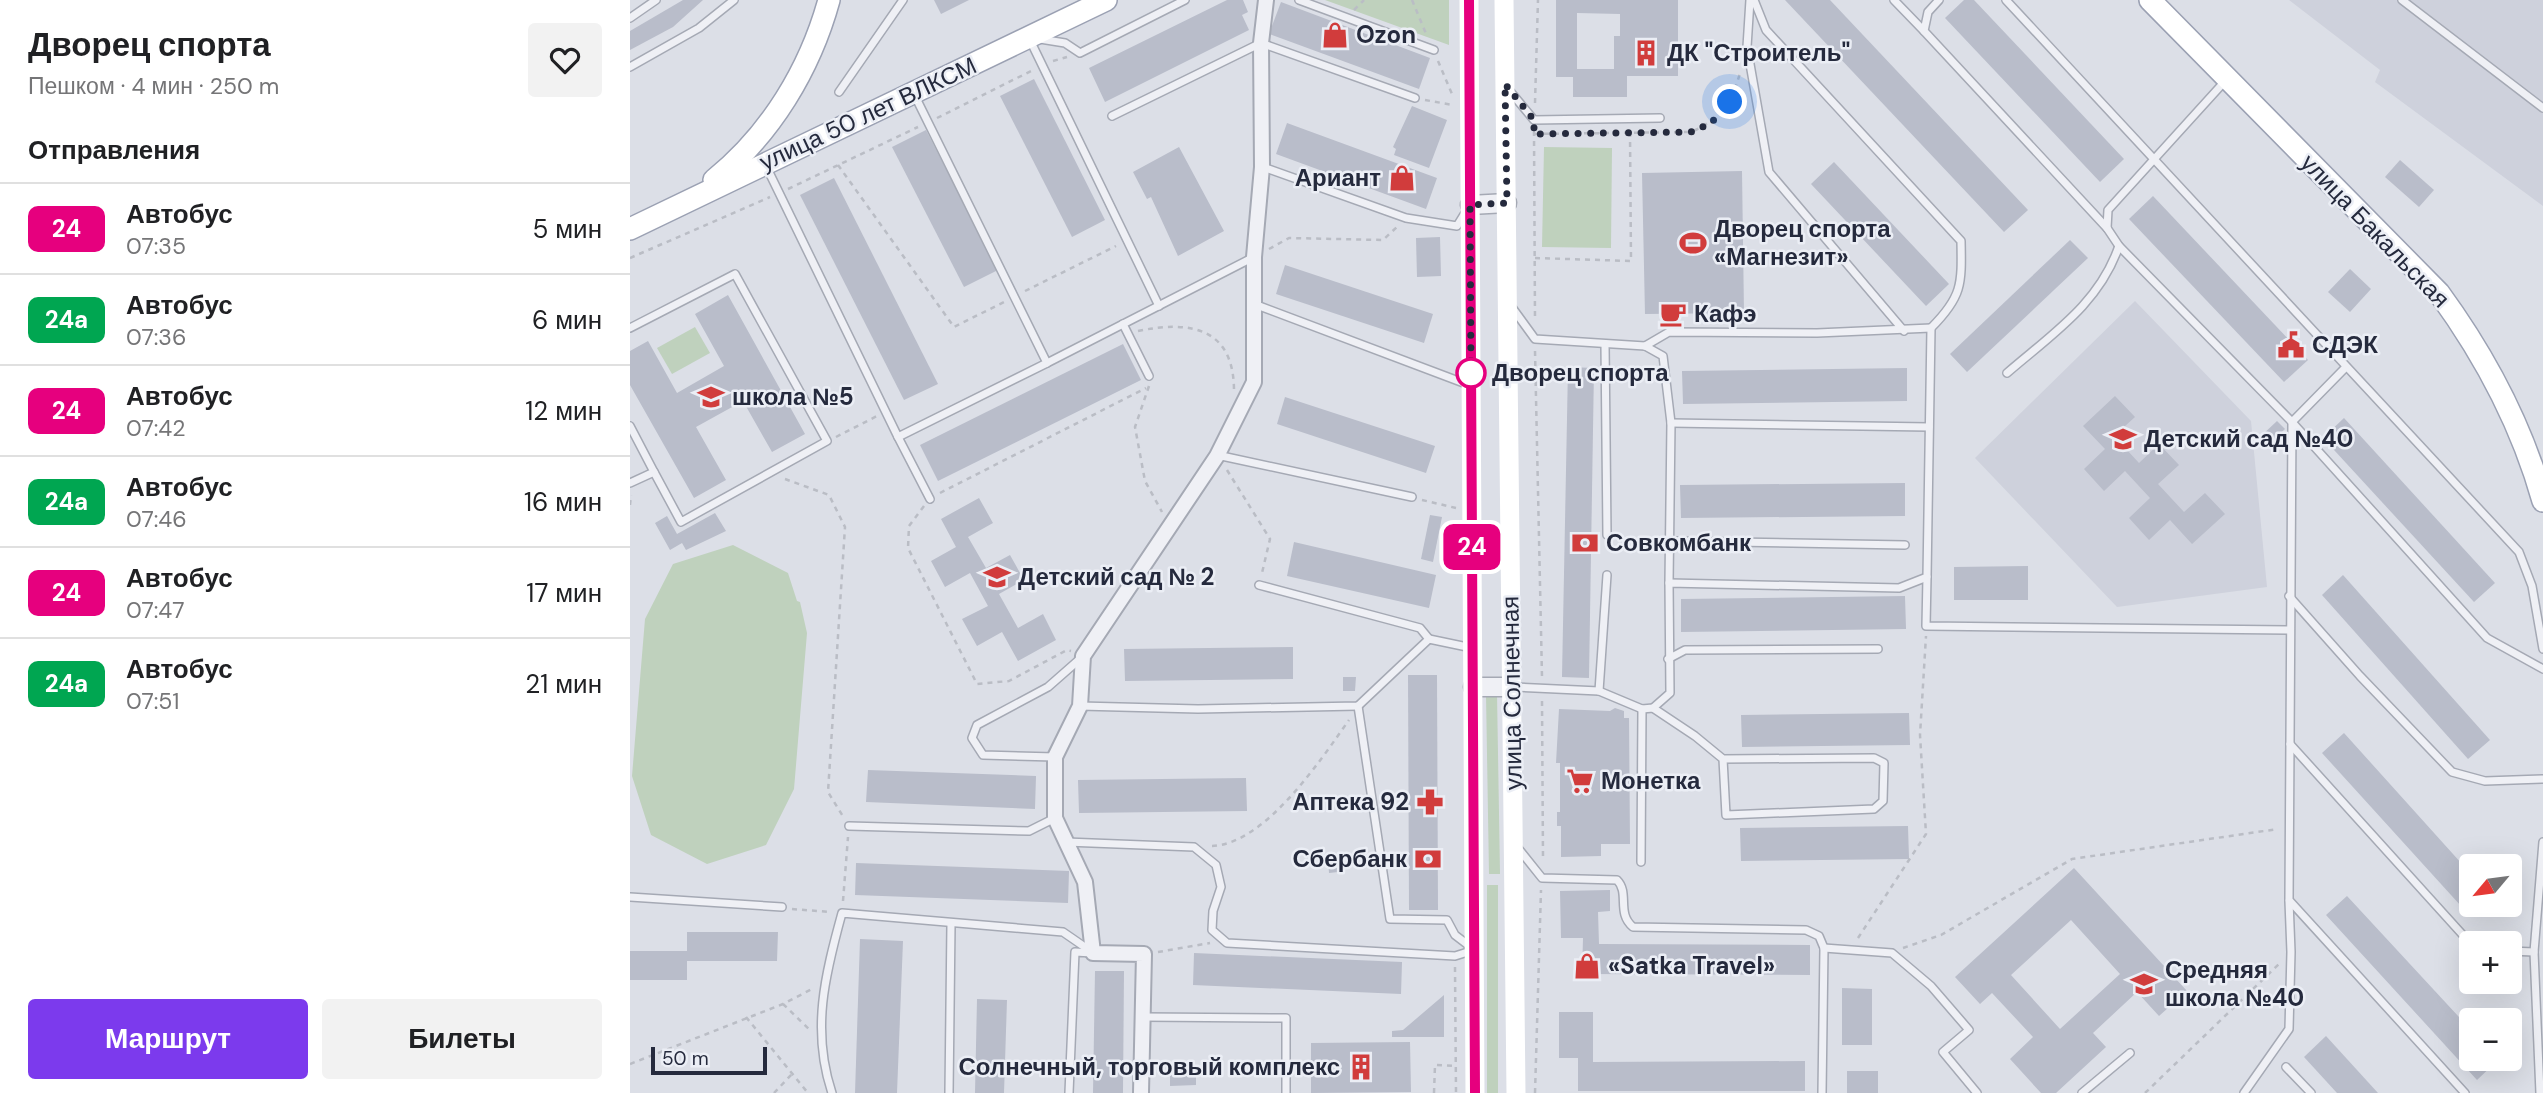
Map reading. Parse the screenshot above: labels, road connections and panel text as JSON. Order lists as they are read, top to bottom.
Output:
{
  "streets": {
    "main road": ["улица 50 лет ВЛКСМ", "улица Бакальская", "улица Солнечная"]
  },
  "places": {
    "shop": ["Ozon", "Ариант", "«Satka Travel»"],
    "building": ["ДК \"Строитель\"", "Солнечный, торговый комплекс"],
    "sports": ["Дворец спорта «Магнезит»"],
    "cafe": ["Кафэ"],
    "public building": ["СДЭК"],
    "other": ["Дворец спорта"],
    "school or university": [
      "школа №5",
      "Детский сад №40",
      "Детский сад № 2",
      "Средняя школа №40"
    ],
    "bank": ["Совкомбанк", "Сбербанк"],
    "supermarket": ["Монетка"],
    "pharmacy": ["Аптека 92"]
  },
  "lines": ["bus line 24"],
  "scale_bar": "50 m",
  "north": "bottom left",
  "page": {
    "heading": [
      ["Дворец спорта", "Пешком · 4 мин · 250 m"],
      "Отправления"
    ],
    "on_map": "24",
    "list": [
      {
        "mark": "24",
        "name": "Автобус",
        "note": "07:35",
        "value": "5 мин"
      },
      {
        "mark": "24a",
        "name": "Автобус",
        "note": "07:36",
        "value": "6 мин"
      },
      {
        "mark": "24",
        "name": "Автобус",
        "note": "07:42",
        "value": "12 мин"
      },
      {
        "mark": "24a",
        "name": "Автобус",
        "note": "07:46",
        "value": "16 мин"
      },
      {
        "mark": "24",
        "name": "Автобус",
        "note": "07:47",
        "value": "17 мин"
      },
      {
        "mark": "24a",
        "name": "Автобус",
        "note": "07:51",
        "value": "21 мин"
      }
    ],
    "map_buttons": ["+", "−"],
    "buttons": ["Маршрут", "Билеты"],
    "scale": "50 m"
  }
}
